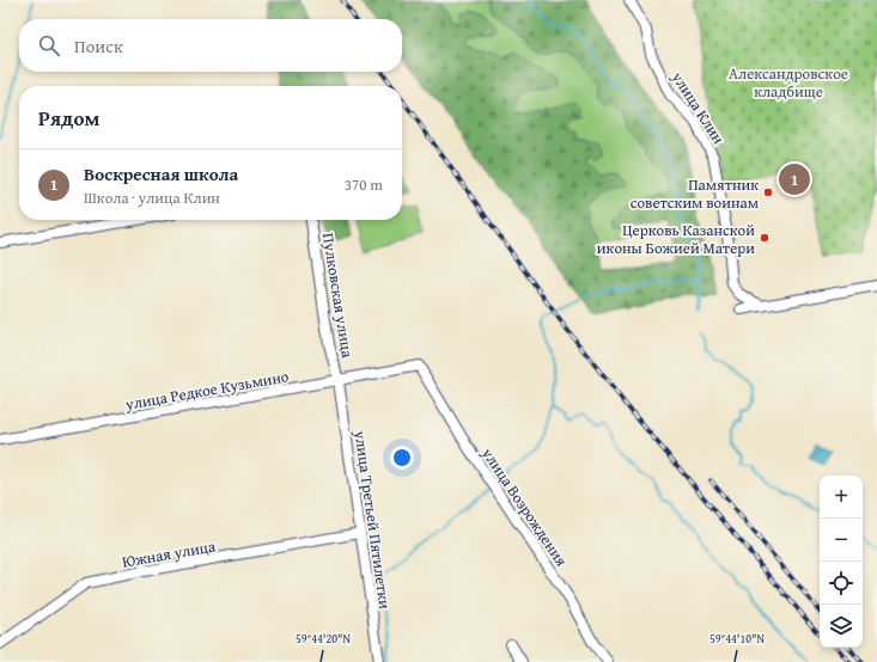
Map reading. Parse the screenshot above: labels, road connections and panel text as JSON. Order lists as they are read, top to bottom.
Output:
{
  "streets": {
    "street": [
      "улица Клин",
      "Пулковская улица",
      "улица Редкое Кузьмино",
      "улица Возрождения",
      "улица Третьей Пятилетки",
      "Южная улица"
    ]
  },
  "crossings": [
    ["Пулковская улица", "улица Редкое Кузьмино"],
    ["Пулковская улица", "улица Третьей Пятилетки"],
    ["улица Редкое Кузьмино", "улица Возрождения"],
    ["улица Редкое Кузьмино", "улица Третьей Пятилетки"],
    ["улица Третьей Пятилетки", "Южная улица"]
  ],
  "parks": ["Александровское кладбище"],
  "places": ["Памятник советским воинам", "Церковь Казанской иконы Божией Матери"],
  "page": {
    "search": "Поиск",
    "heading": "Рядом",
    "list": [
      {
        "mark": "1",
        "name": "Воскресная школа",
        "note": "Школа · улица Клин",
        "value": "370 m"
      }
    ],
    "pins": "1",
    "map_buttons": ["+", "−"]
  },
  "coordinates": ["59°44'20\"N", "59°44'10\"N"]
}
